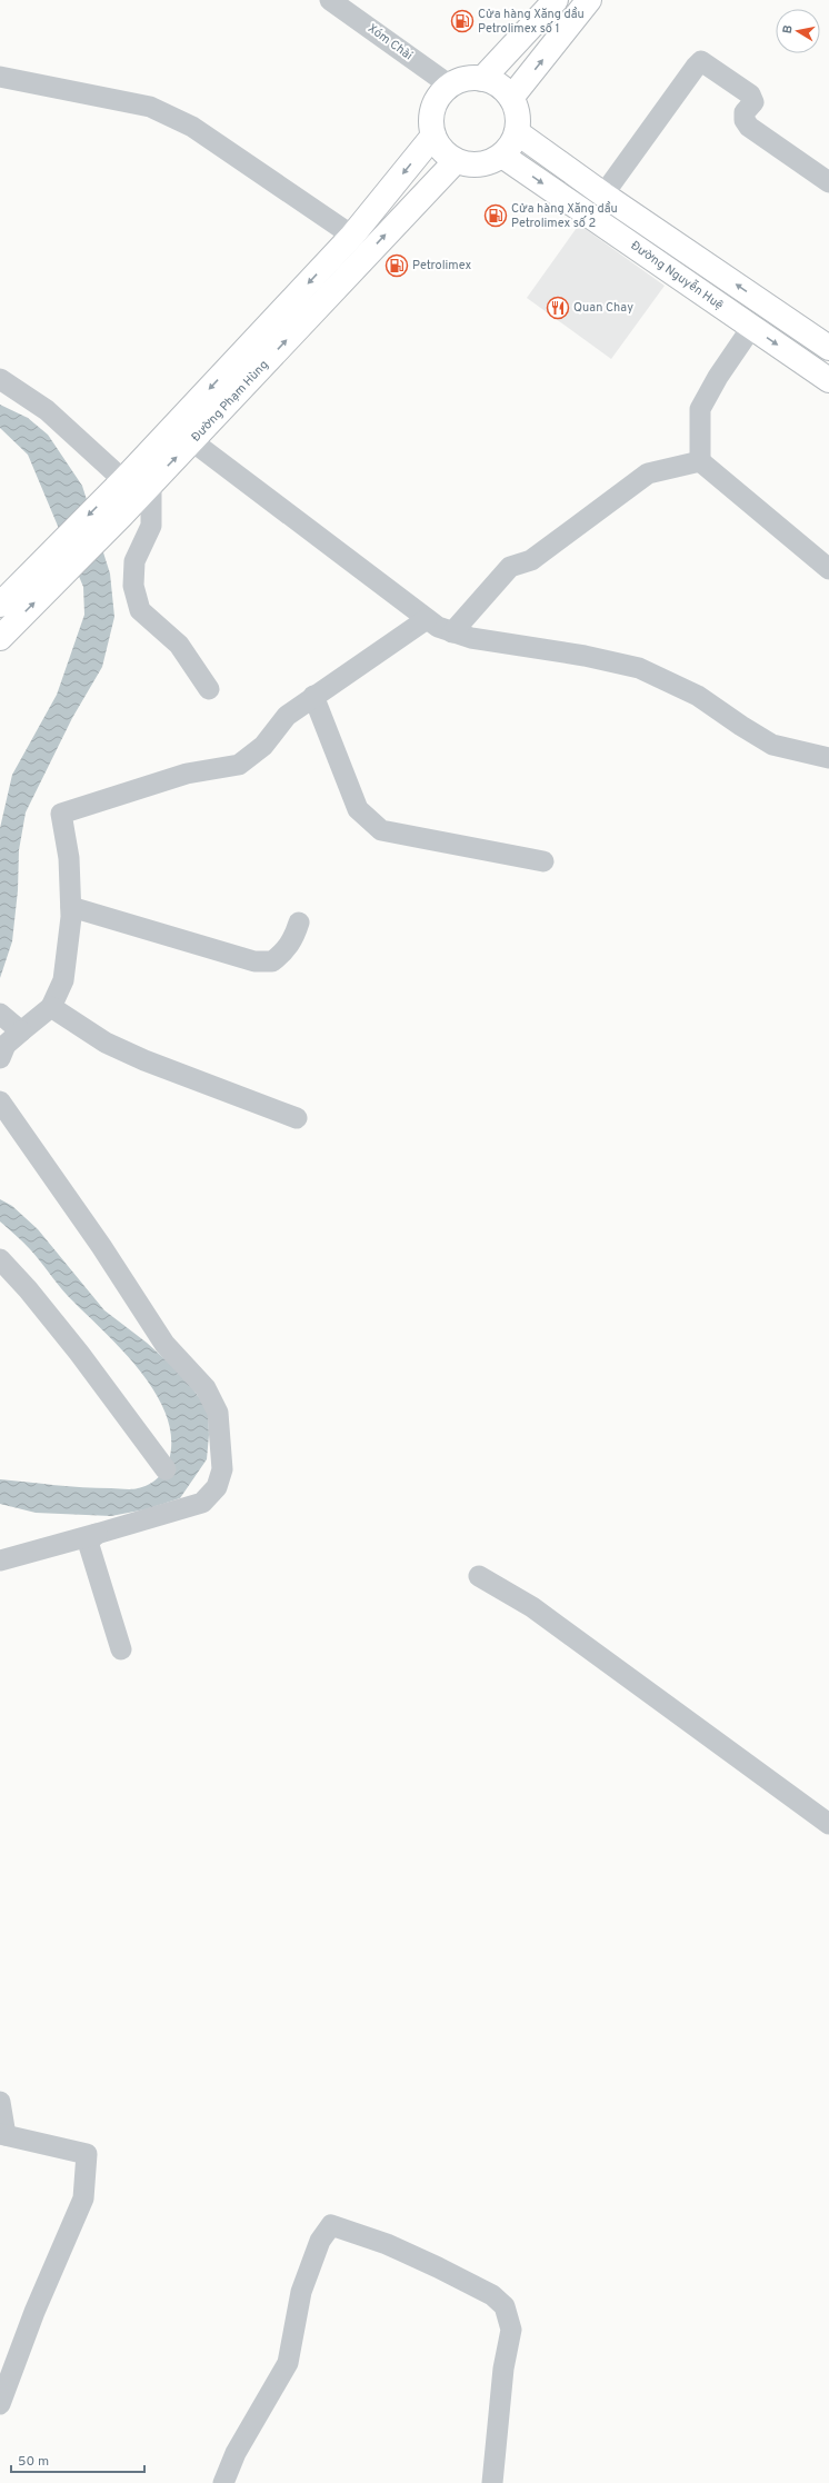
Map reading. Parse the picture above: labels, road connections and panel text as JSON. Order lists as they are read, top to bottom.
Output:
{
  "streets": {
    "main road": ["Đường Nguyễn Huệ", "Đường Phạm Hùng"],
    "street": ["Xóm Chài"]
  },
  "crossings": [
    ["Xóm Chài", "Đường Nguyễn Huệ"],
    ["Xóm Chài", "Đường Phạm Hùng"],
    ["Đường Nguyễn Huệ", "Đường Phạm Hùng"]
  ],
  "places": {
    "fuel station": ["Cửa hàng Xăng dầu Petrolimex số 1", "Cửa hàng Xăng dầu Petrolimex số 2", "Petrolimex"],
    "restaurant": ["Quan Chay"]
  },
  "scale_bar": "50 m",
  "north": "left"
}
